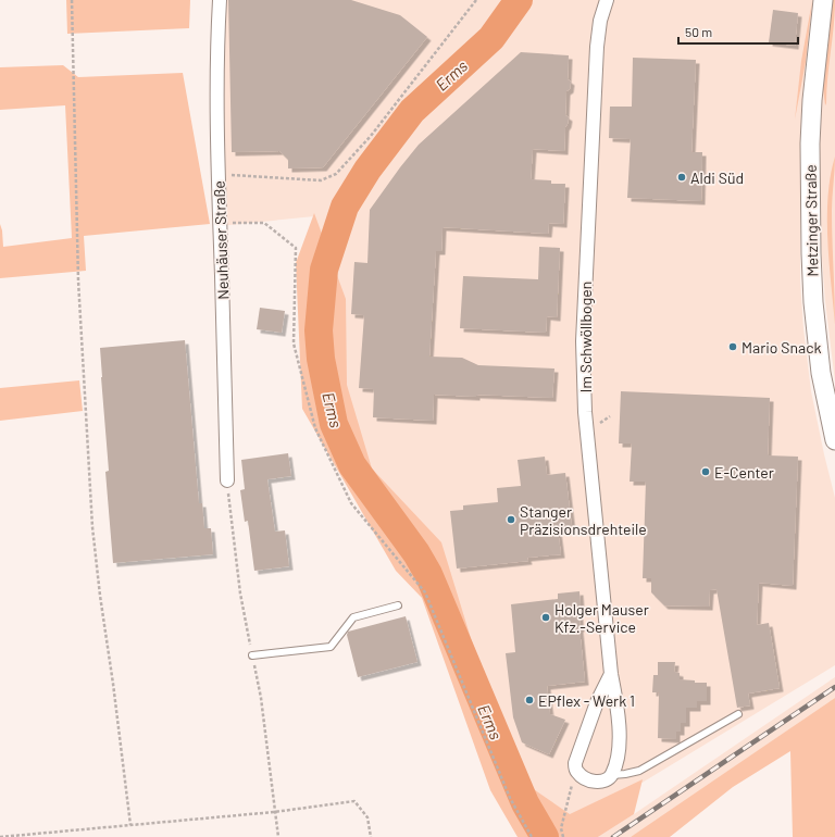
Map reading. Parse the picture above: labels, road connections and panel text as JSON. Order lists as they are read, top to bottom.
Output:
{
  "streets": {
    "street": ["Metzinger Straße", "Neuhäuser Straße", "Im Schwöllbogen"]
  },
  "water": ["Erms"],
  "places": [
    "Aldi Süd",
    "Mario Snack",
    "E-Center",
    "Stanger Präzisionsdrehteile",
    "Holger Mauser Kfz.-Service",
    "EPflex - Werk 1"
  ],
  "scale_bar": "50 m"
}
